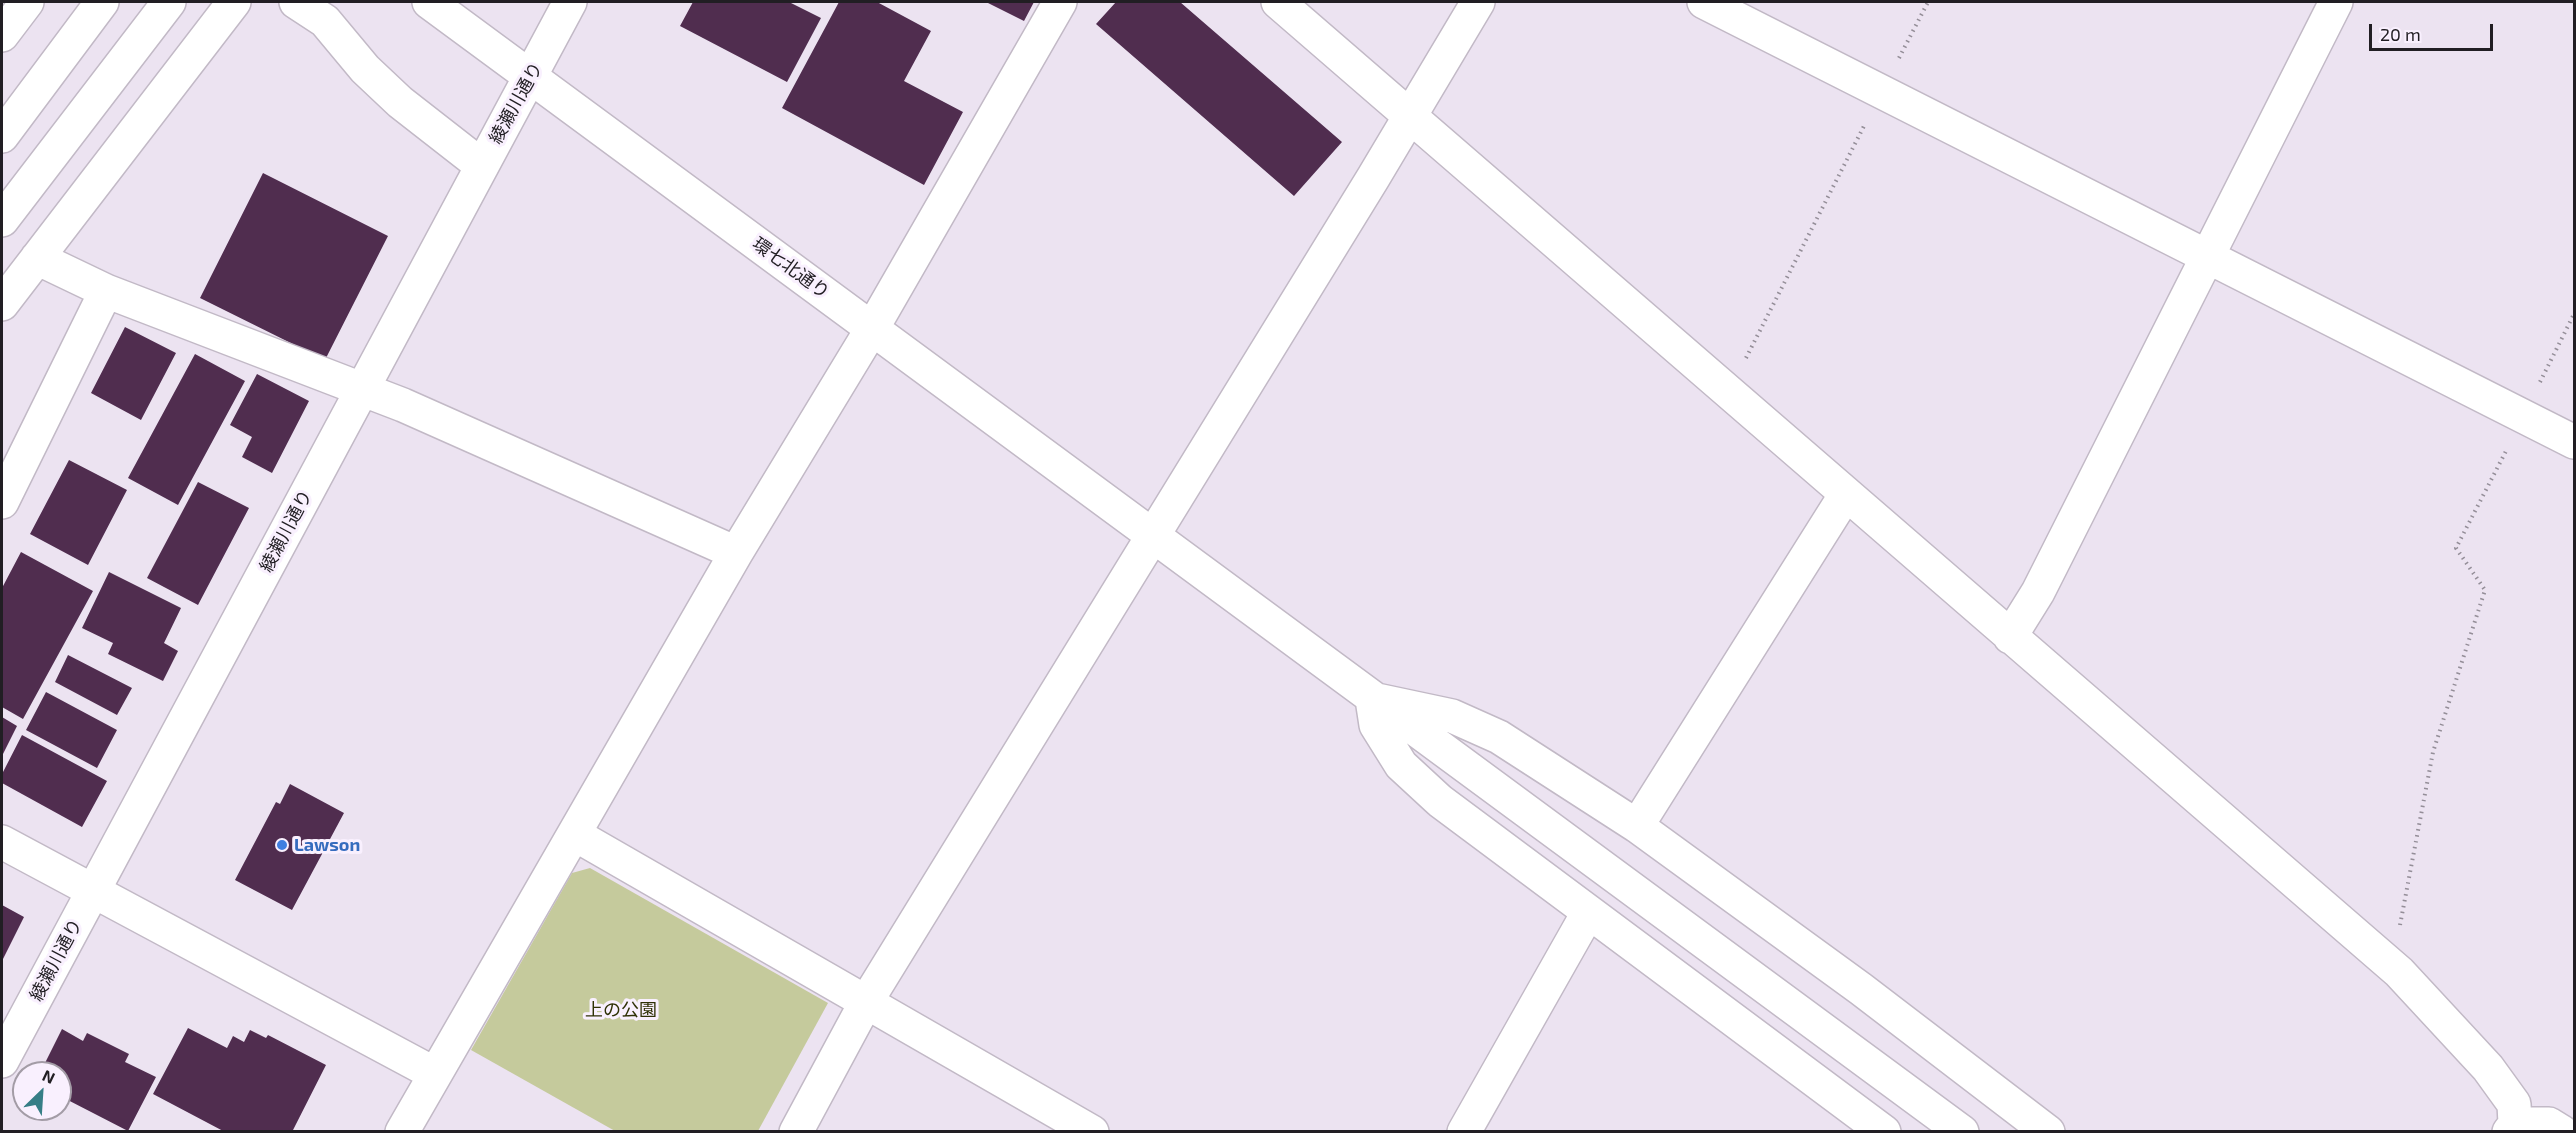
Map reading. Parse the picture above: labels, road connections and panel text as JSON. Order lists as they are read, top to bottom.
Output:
{
  "streets": {
    "main road": ["綾瀬川通り", "環七北通り"]
  },
  "crossings": [
    ["綾瀬川通り", "環七北通り"]
  ],
  "parks": ["上の公園"],
  "places": ["Lawson"],
  "scale_bar": "20 m",
  "north": "top right"
}
